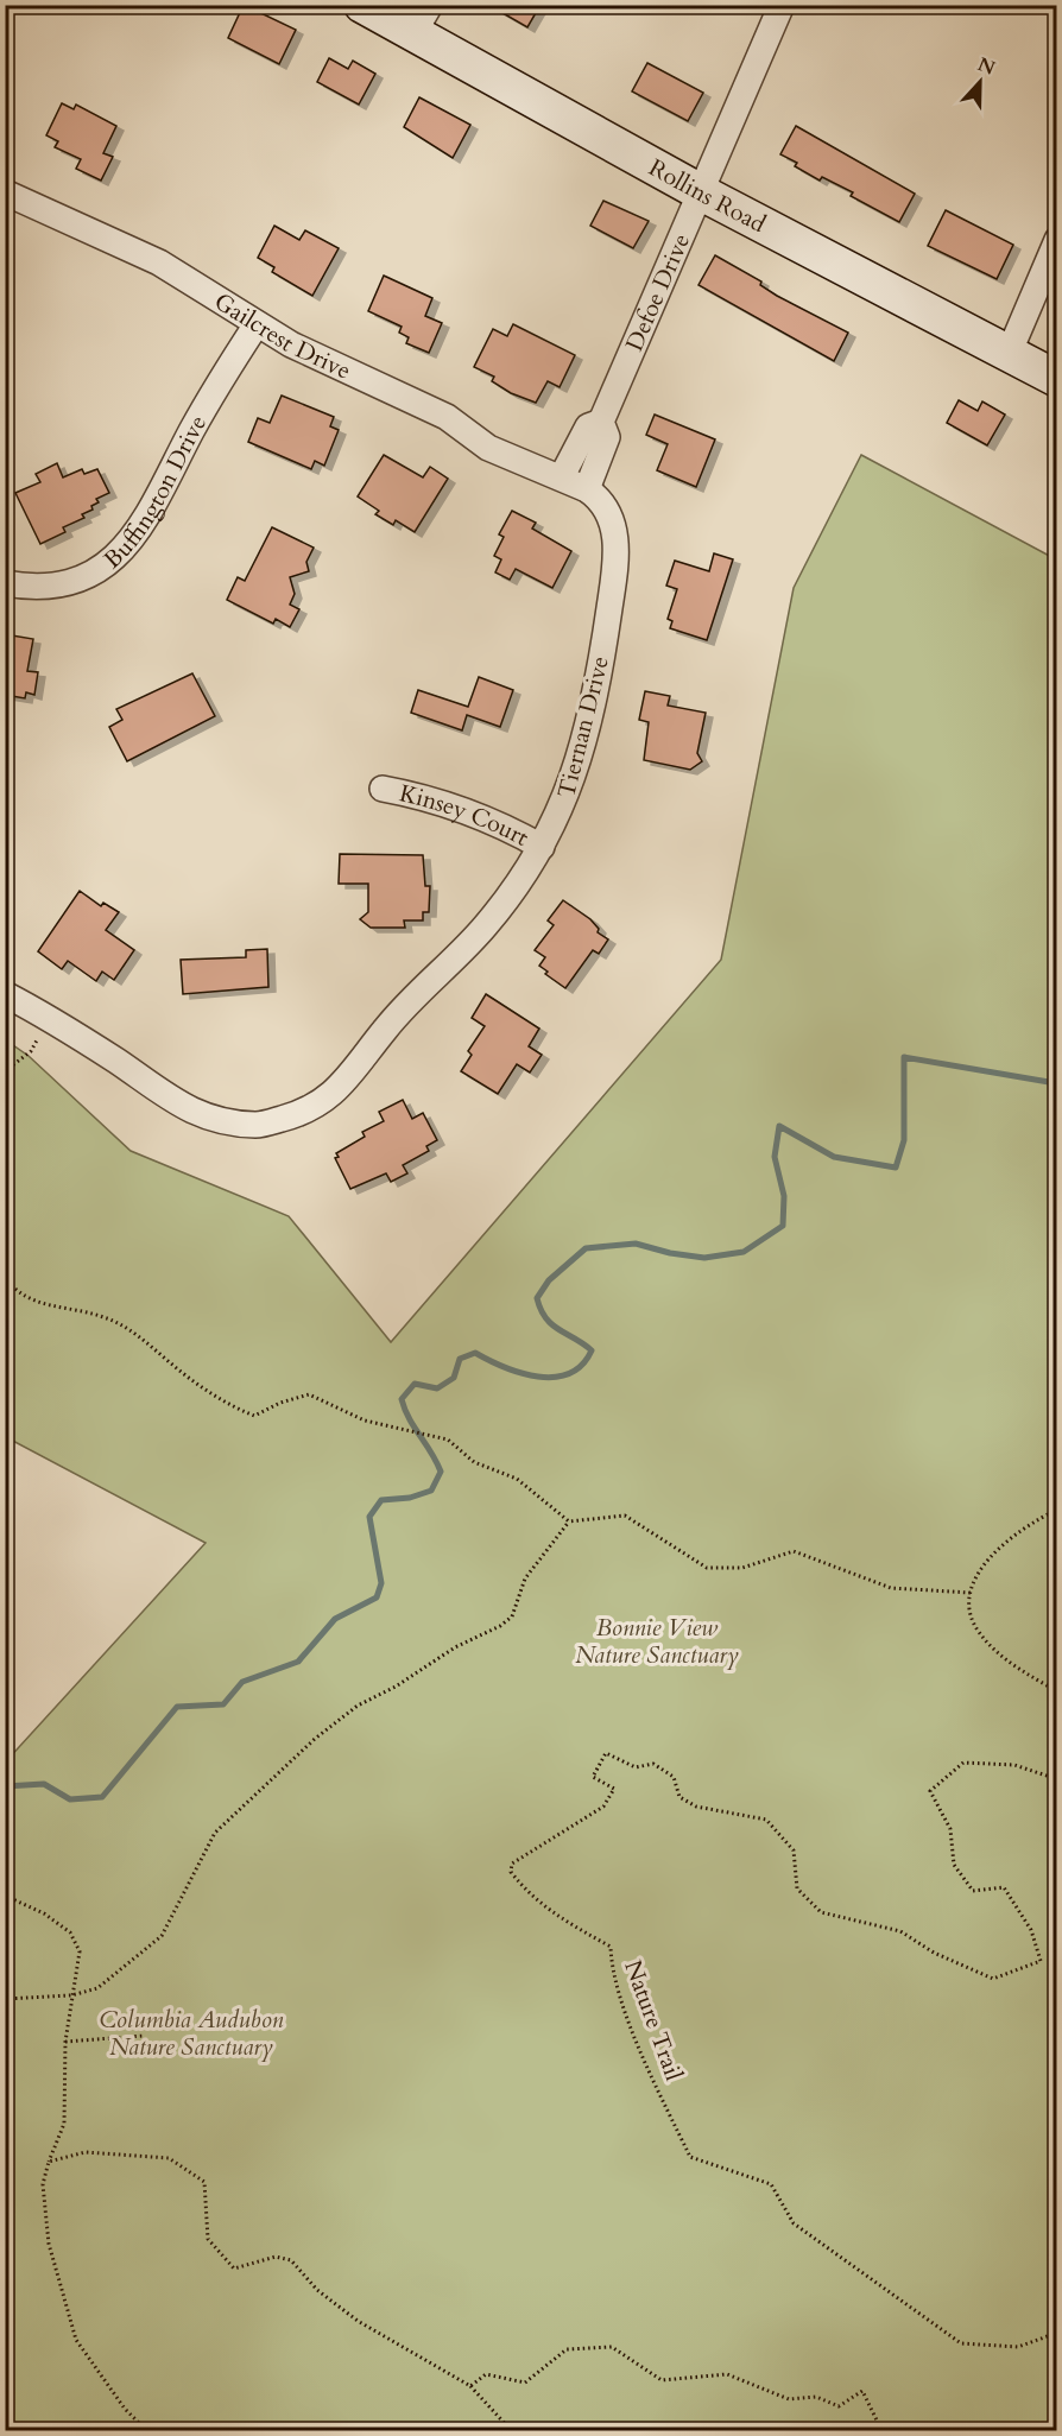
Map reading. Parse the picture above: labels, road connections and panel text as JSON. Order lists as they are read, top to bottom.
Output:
{
  "streets": {
    "street": [
      "Rollins Road",
      "Defoe Drive",
      "Gailcrest Drive",
      "Buffington Drive",
      "Tiernan Drive",
      "Kinsey Court"
    ],
    "path": ["Nature Trail"]
  },
  "crossings": [
    ["Rollins Road", "Defoe Drive"],
    ["Defoe Drive", "Gailcrest Drive"],
    ["Defoe Drive", "Tiernan Drive"],
    ["Gailcrest Drive", "Buffington Drive"],
    ["Gailcrest Drive", "Tiernan Drive"],
    ["Tiernan Drive", "Kinsey Court"]
  ],
  "parks": ["Bonnie View Nature Sanctuary", "Columbia Audubon Nature Sanctuary"],
  "north": "top"
}
